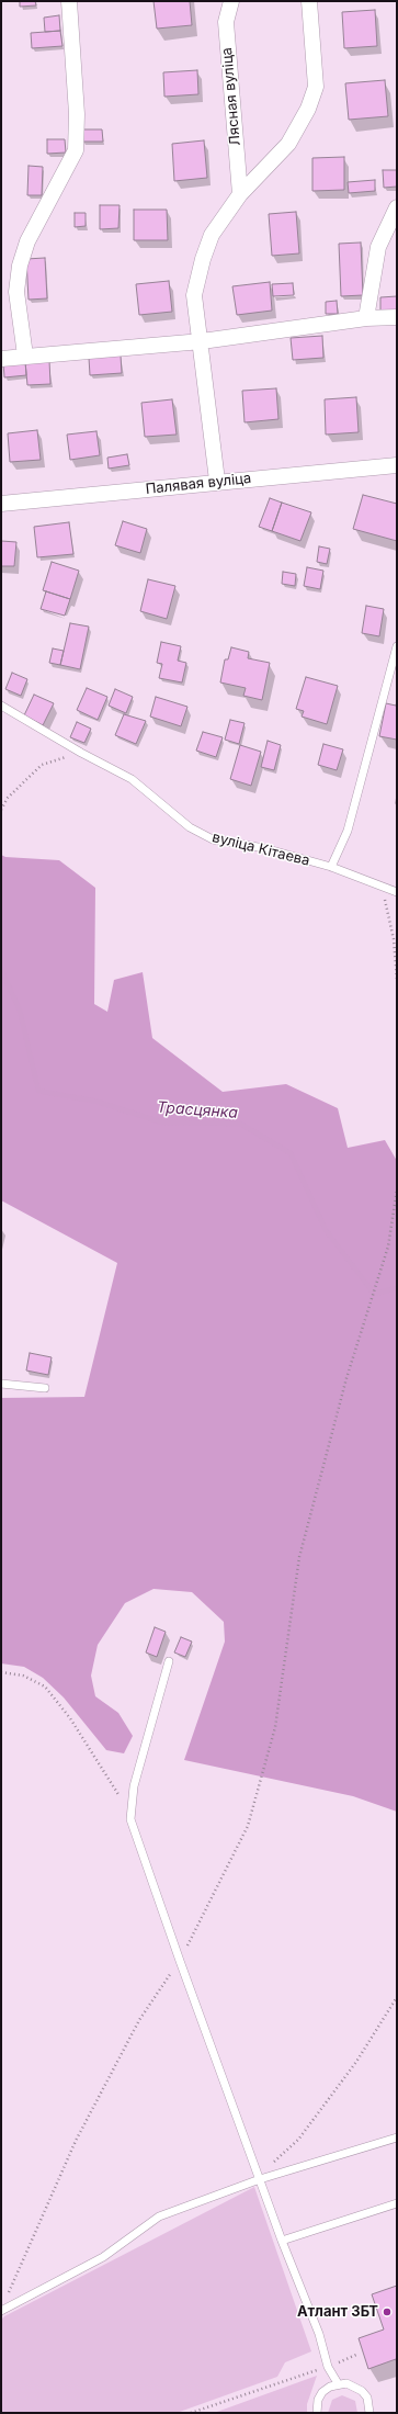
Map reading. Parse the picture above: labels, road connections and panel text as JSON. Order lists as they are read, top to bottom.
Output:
{
  "streets": {
    "street": ["Лясная вуліца", "Палявая вуліца"],
    "lane": ["вуліца Кітаева"]
  },
  "water": ["Трасцянка"],
  "places": ["Атлант ЗБТ"]
}
